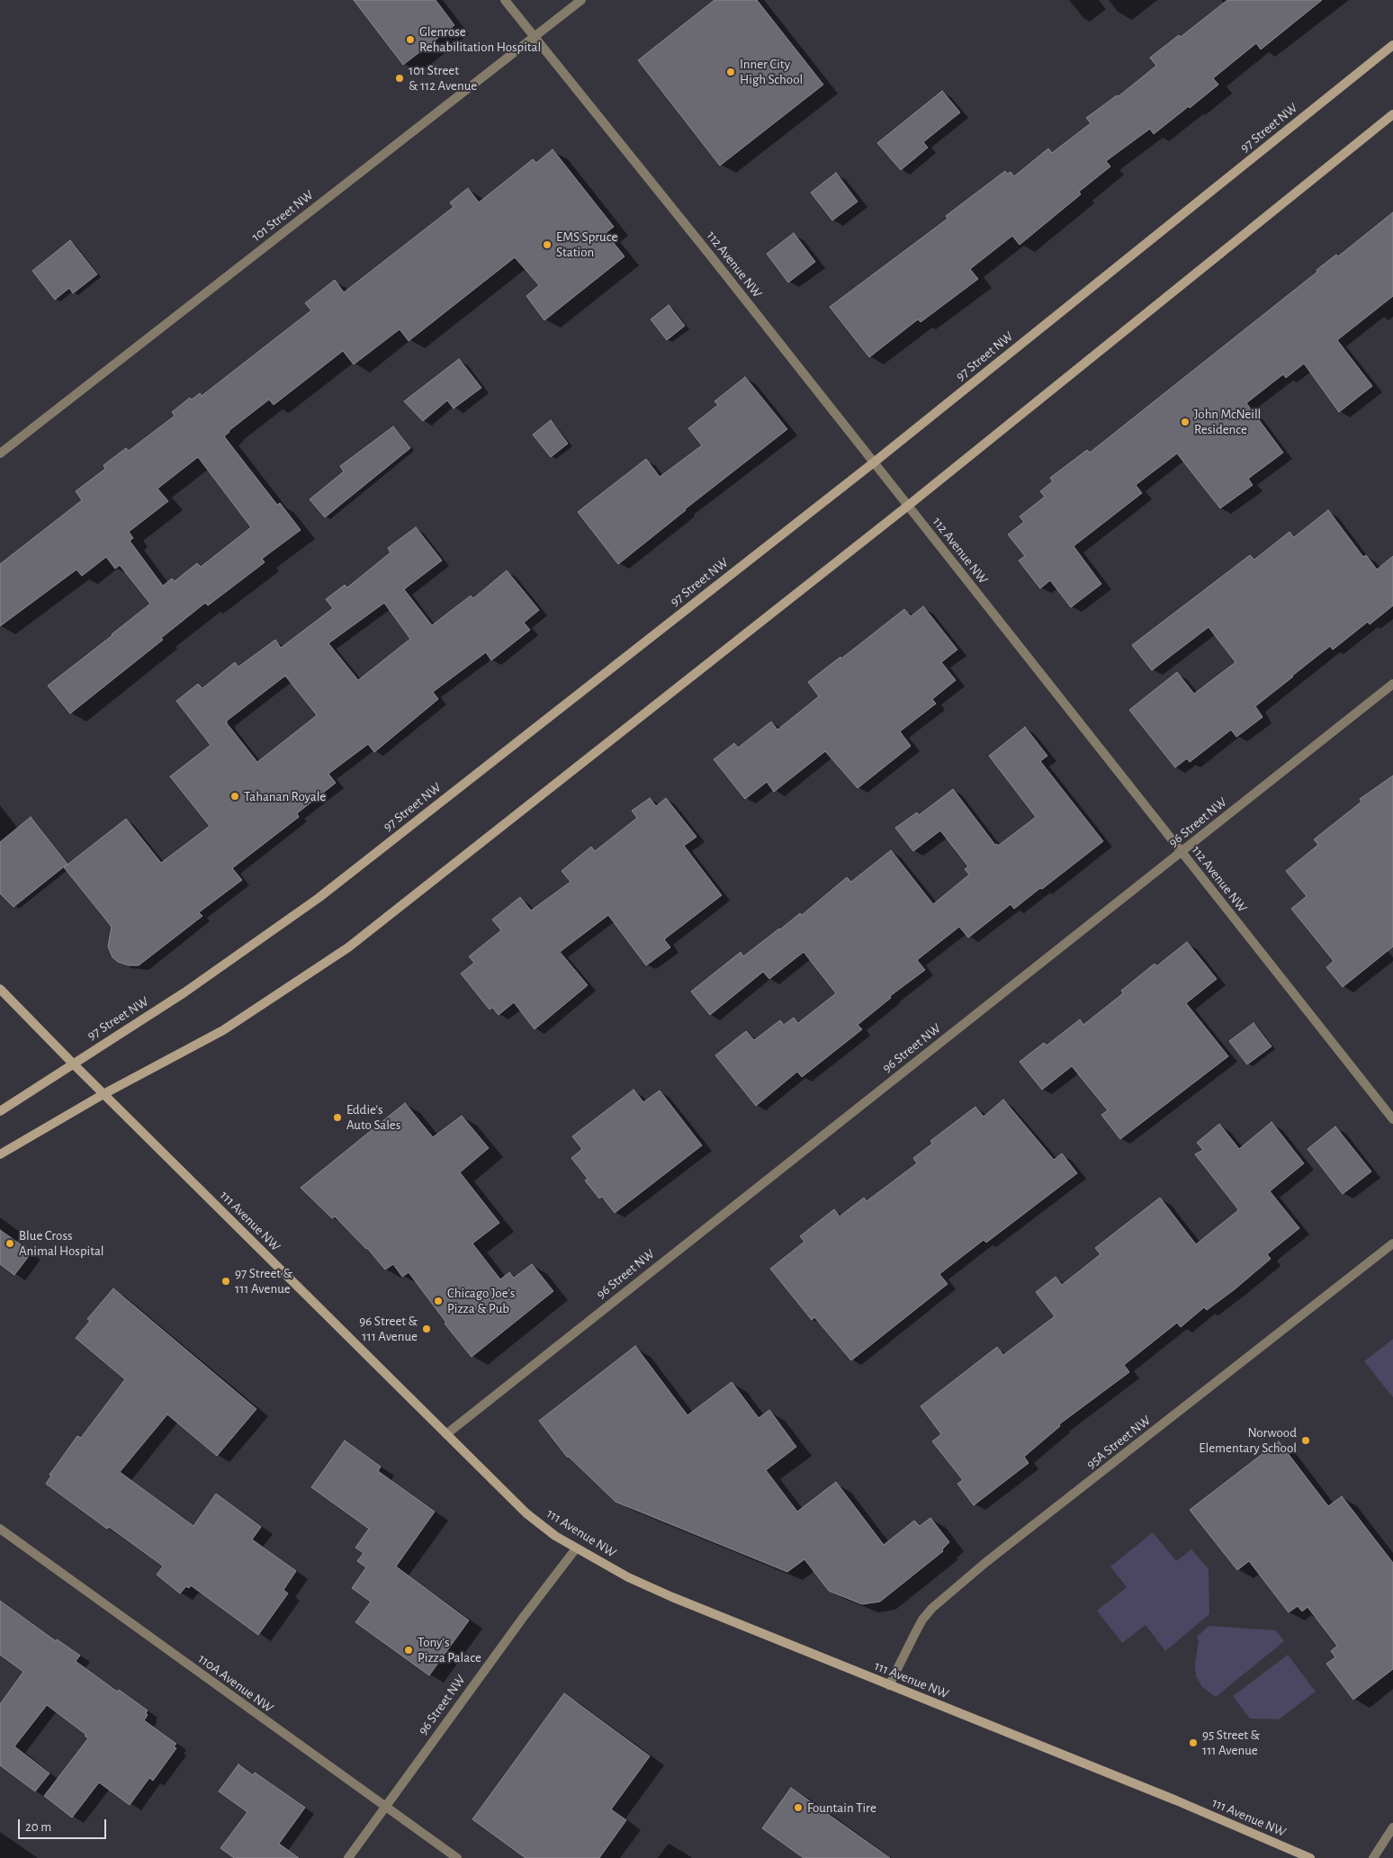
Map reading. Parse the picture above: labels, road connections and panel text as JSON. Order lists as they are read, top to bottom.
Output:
{
  "streets": {
    "main road": ["97 Street NW", "111 Avenue NW"],
    "street": [
      "101 Street NW",
      "112 Avenue NW",
      "96 Street NW",
      "95A Street NW",
      "110A Avenue NW"
    ]
  },
  "crossings": [
    ["97 Street NW", "112 Avenue NW"],
    ["97 Street NW", "111 Avenue NW"],
    ["101 Street NW", "112 Avenue NW"],
    ["112 Avenue NW", "96 Street NW"],
    ["96 Street NW", "111 Avenue NW"],
    ["96 Street NW", "110A Avenue NW"],
    ["111 Avenue NW", "95A Street NW"]
  ],
  "places": [
    "Glenrose Rehabilitation Hospital",
    "Inner City High School",
    "101 Street & 112 Avenue",
    "EMS Spruce Station",
    "John McNeill Residence",
    "Tahanan Royale",
    "Eddie's Auto Sales",
    "Blue Cross Animal Hospital",
    "97 Street & 111 Avenue",
    "Chicago Joe's Pizza & Pub",
    "96 Street & 111 Avenue",
    "Norwood Elementary School",
    "Tony's Pizza Palace",
    "95 Street & 111 Avenue",
    "Fountain Tire"
  ],
  "scale_bar": "20 m"
}
